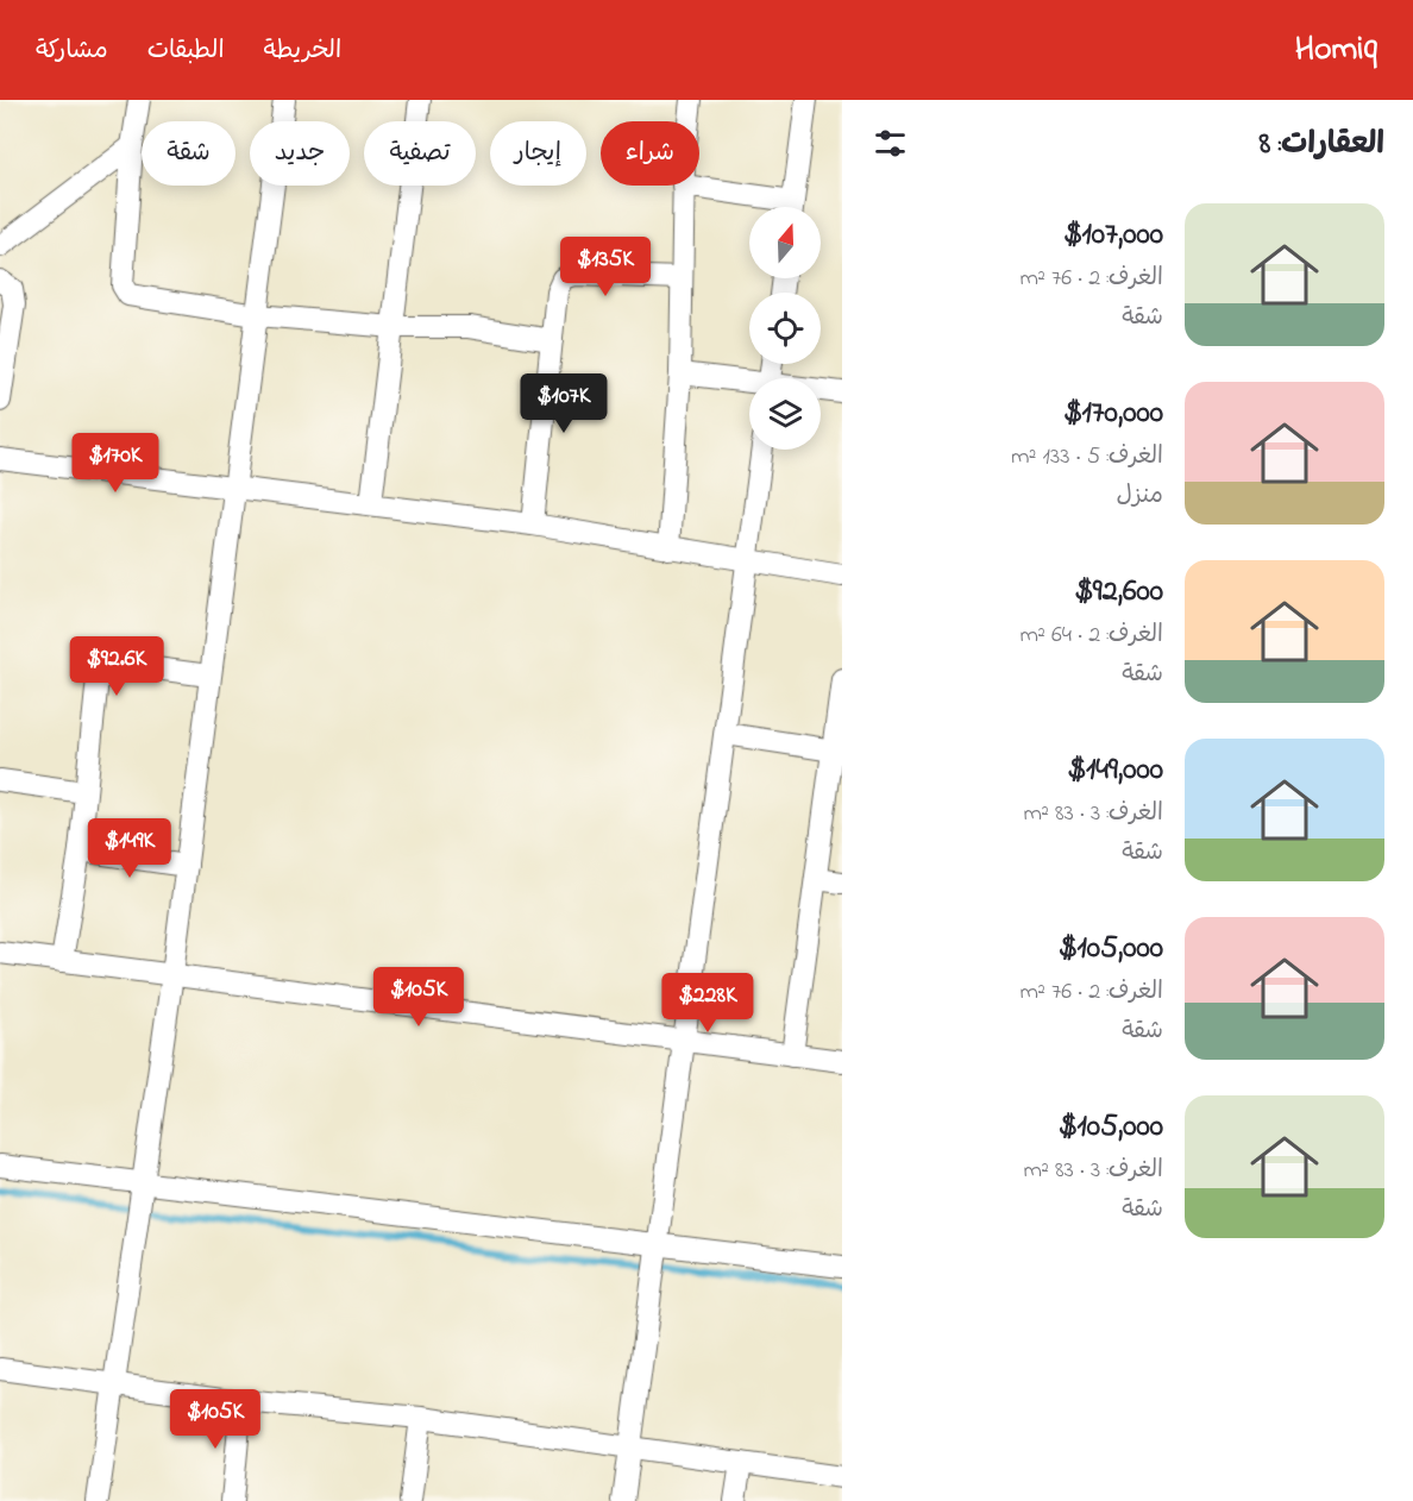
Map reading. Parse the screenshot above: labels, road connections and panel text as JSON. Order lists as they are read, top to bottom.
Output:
{
  "north": "top",
  "page": {
    "header": "Homiq",
    "nav": ["الخريطة", "الطبقات", "مشاركة"],
    "heading": "العقارات: 8",
    "chip": [
      "شراء",
      "إيجار",
      "تصفية",
      "جديد",
      "شقة"
    ],
    "list": [
      {
        "name": "$107,000",
        "note": "الغرف: 2 · 76 m² · شقة"
      },
      {
        "name": "$170,000",
        "note": "الغرف: 5 · 133 m² · منزل"
      },
      {
        "name": "$92,600",
        "note": "الغرف: 2 · 64 m² · شقة"
      },
      {
        "name": "$149,000",
        "note": "الغرف: 3 · 83 m² · شقة"
      },
      {
        "name": "$105,000",
        "note": "الغرف: 2 · 76 m² · شقة"
      },
      {
        "name": "$105,000",
        "note": "الغرف: 3 · 83 m² · شقة"
      }
    ],
    "price": [
      "$135K",
      "$107K",
      "$170K",
      "$92.6K",
      "$149K",
      "$105K",
      "$228K",
      "$105K"
    ]
  }
}
